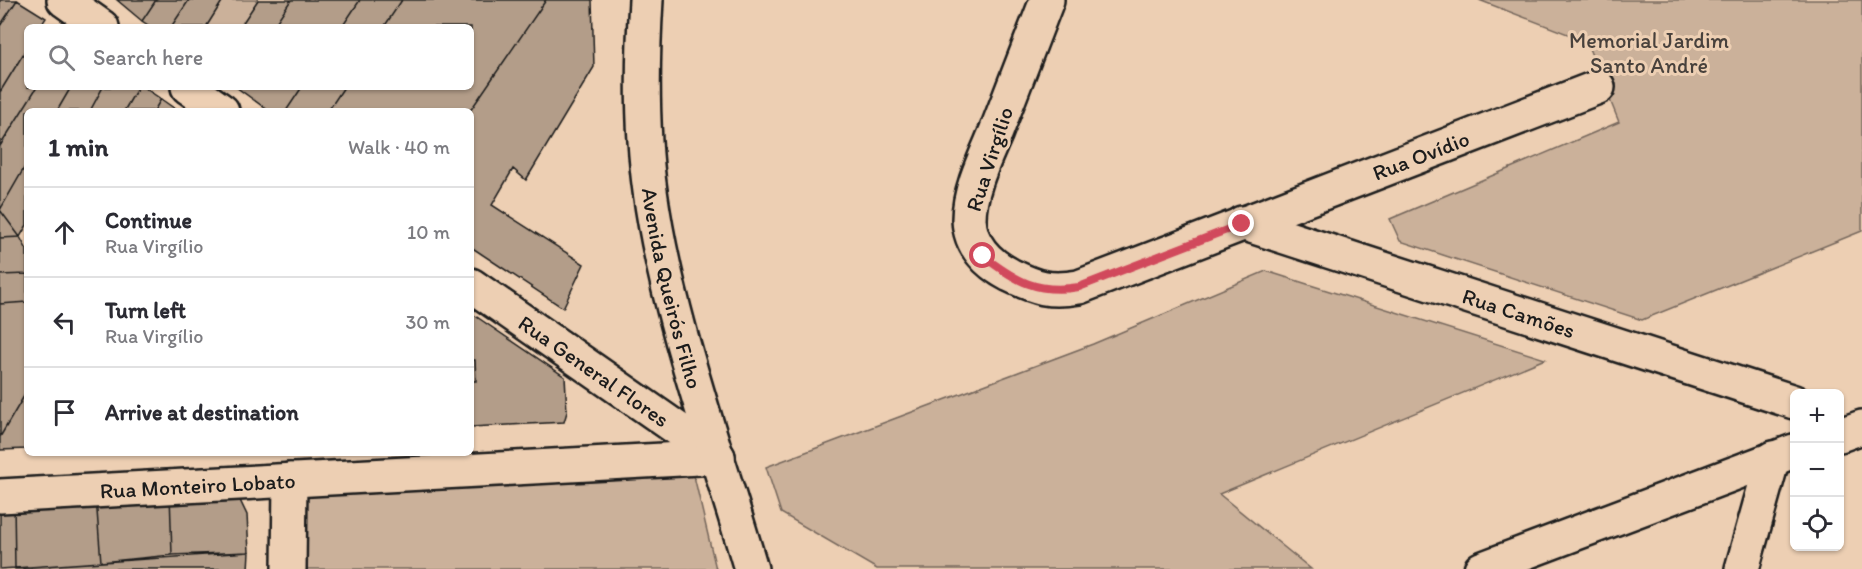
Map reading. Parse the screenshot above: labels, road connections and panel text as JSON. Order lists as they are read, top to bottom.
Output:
{
  "streets": {
    "street": [
      "Rua Ovídio",
      "Rua Virgílio",
      "Avenida Queirós Filho",
      "Rua Camões",
      "Rua General Flores",
      "Rua Monteiro Lobato"
    ]
  },
  "crossings": [
    ["Rua Ovídio", "Rua Virgílio"],
    ["Rua Ovídio", "Rua Camões"],
    ["Rua Virgílio", "Rua Camões"],
    ["Avenida Queirós Filho", "Rua General Flores"],
    ["Avenida Queirós Filho", "Rua Monteiro Lobato"],
    ["Rua General Flores", "Rua Monteiro Lobato"]
  ],
  "parks": ["Memorial Jardim Santo André"],
  "page": {
    "search": "Search here",
    "heading": ["1 min", "Walk · 40 m"],
    "list": [
      ["Continue", "Rua Virgílio", "10 m"],
      ["Turn left", "Rua Virgílio", "30 m"],
      "Arrive at destination"
    ],
    "map_buttons": ["+", "−"]
  }
}
